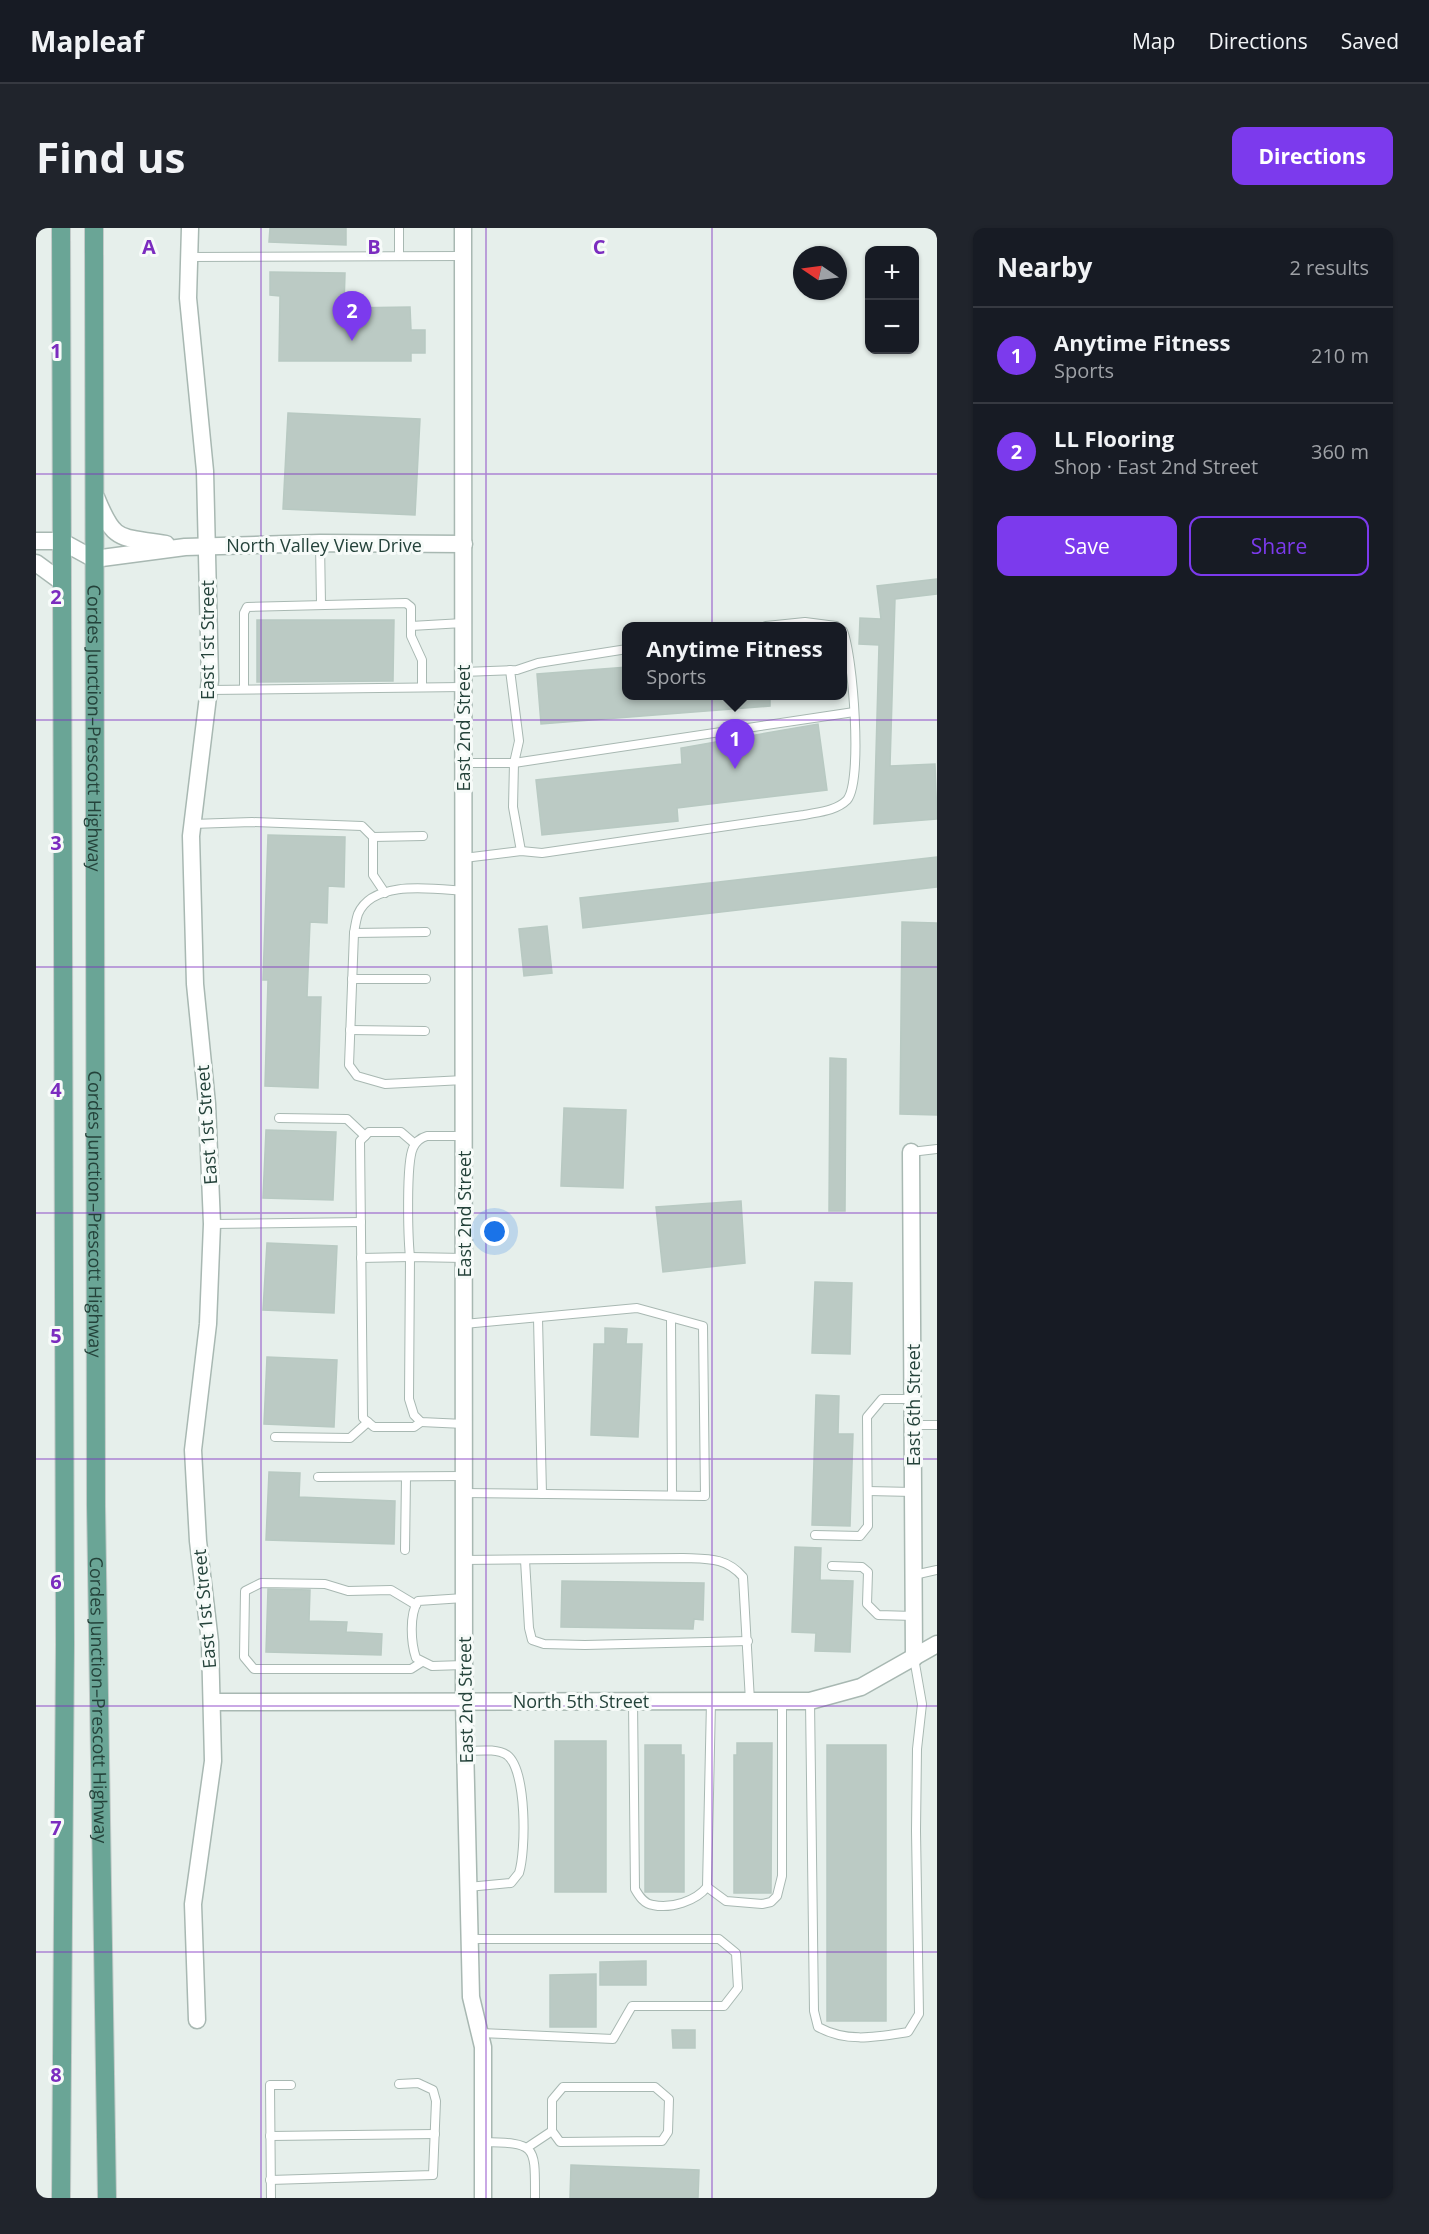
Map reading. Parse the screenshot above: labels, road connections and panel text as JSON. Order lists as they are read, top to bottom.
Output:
{
  "streets": {
    "main road": ["Cordes Junction–Prescott Highway"],
    "street": [
      "North Valley View Drive",
      "East 1st Street",
      "East 2nd Street",
      "East 6th Street",
      "North 5th Street"
    ]
  },
  "crossings": [
    ["North Valley View Drive", "East 1st Street"],
    ["North Valley View Drive", "Cordes Junction–Prescott Highway"],
    ["North Valley View Drive", "East 2nd Street"],
    ["East 1st Street", "North 5th Street"],
    ["East 2nd Street", "North 5th Street"],
    ["East 6th Street", "North 5th Street"]
  ],
  "north": "left",
  "page": {
    "header": "Mapleaf",
    "nav": ["Map", "Directions", "Saved"],
    "buttons": [
      "Directions",
      ["Save", "Share"]
    ],
    "title": "Find us",
    "heading": ["Nearby", "2 results"],
    "map_buttons": ["+", "−"],
    "pins": ["2", "1"],
    "list": [
      {
        "mark": "1",
        "name": "Anytime Fitness",
        "note": "Sports",
        "value": "210 m"
      },
      {
        "mark": "2",
        "name": "LL Flooring",
        "note": "Shop · East 2nd Street",
        "value": "360 m"
      }
    ],
    "popup": ["Anytime Fitness", "Sports"]
  },
  "grid": {
    "columns": ["A", "B", "C"],
    "rows": [
      "1",
      "2",
      "3",
      "4",
      "5",
      "6",
      "7",
      "8"
    ]
  }
}
